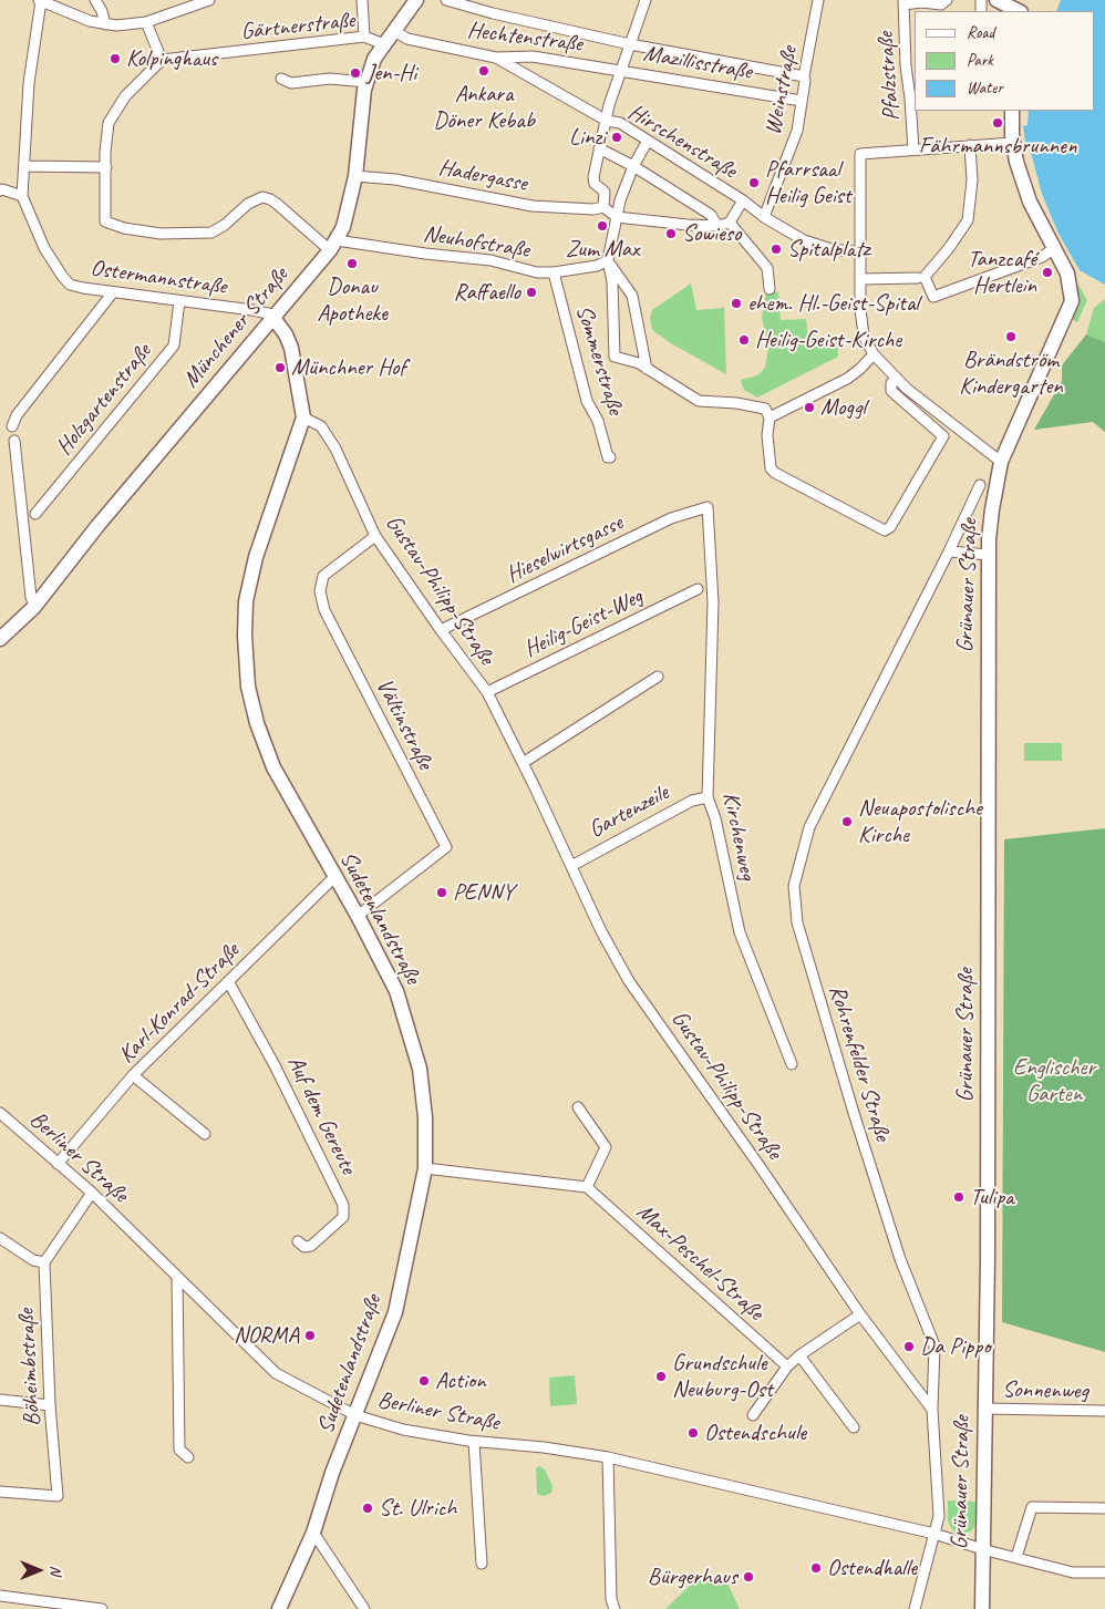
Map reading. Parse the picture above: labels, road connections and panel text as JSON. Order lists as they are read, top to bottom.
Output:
{
  "streets": {
    "street": [
      "Gärtnerstraße",
      "Hechtenstraße",
      "Mazillisstraße",
      "Pfalzstraße",
      "Weinstraße",
      "Hirschenstraße",
      "Hadergasse",
      "Neuhofstraße",
      "Ostermannstraße",
      "Münchener Straße",
      "Sommerstraße",
      "Holzgartenstraße",
      "Hieselwirtsgasse",
      "Grünauer Straße",
      "Gustav-Philipp-Straße",
      "Heilig-Geist-Weg",
      "Vältinstraße",
      "Gartenzeile",
      "Kirchenweg",
      "Sudetenlandstraße",
      "Karl-Konrad-Straße",
      "Rohrenfelder Straße",
      "Auf dem Gereute",
      "Berliner Straße",
      "Max-Peschel-Straße",
      "Böheimbstraße",
      "Sonnenweg"
    ]
  },
  "crossings": [
    ["Gärtnerstraße", "Münchener Straße"],
    ["Hechtenstraße", "Mazillisstraße"],
    ["Hechtenstraße", "Hirschenstraße"],
    ["Hechtenstraße", "Münchener Straße"],
    ["Mazillisstraße", "Weinstraße"],
    ["Weinstraße", "Hirschenstraße"],
    ["Hadergasse", "Münchener Straße"],
    ["Neuhofstraße", "Münchener Straße"],
    ["Neuhofstraße", "Sommerstraße"],
    ["Ostermannstraße", "Münchener Straße"],
    ["Ostermannstraße", "Holzgartenstraße"],
    ["Ostermannstraße", "Sudetenlandstraße"],
    ["Münchener Straße", "Sudetenlandstraße"],
    ["Hieselwirtsgasse", "Gustav-Philipp-Straße"],
    ["Hieselwirtsgasse", "Kirchenweg"],
    ["Grünauer Straße", "Berliner Straße"],
    ["Grünauer Straße", "Sonnenweg"],
    ["Gustav-Philipp-Straße", "Heilig-Geist-Weg"],
    ["Gustav-Philipp-Straße", "Vältinstraße"],
    ["Gustav-Philipp-Straße", "Gartenzeile"],
    ["Gustav-Philipp-Straße", "Sudetenlandstraße"],
    ["Gustav-Philipp-Straße", "Rohrenfelder Straße"],
    ["Vältinstraße", "Sudetenlandstraße"],
    ["Gartenzeile", "Kirchenweg"],
    ["Sudetenlandstraße", "Karl-Konrad-Straße"],
    ["Sudetenlandstraße", "Berliner Straße"],
    ["Karl-Konrad-Straße", "Auf dem Gereute"],
    ["Karl-Konrad-Straße", "Berliner Straße"],
    ["Rohrenfelder Straße", "Berliner Straße"]
  ],
  "parks": ["Englischer Garten"],
  "places": [
    "Kolpinghaus",
    "Ankara Döner Kebab",
    "Jen-Hi",
    "Fährmannsbrunnen",
    "Linzi",
    "Pfarrsaal Heilig Geist",
    "Zum Max",
    "Sowieso",
    "Spitalplatz",
    "Donau Apotheke",
    "Tanzcafé Hertlein",
    "Raffaello",
    "ehem. Hl.-Geist-Spital",
    "Brändström Kindergarten",
    "Heilig-Geist-Kirche",
    "Münchner Hof",
    "Moggl",
    "Neuapostolische Kirche",
    "PENNY",
    "Tulipa",
    "NORMA",
    "Da Pippo",
    "Grundschule Neuburg-Ost",
    "Action",
    "Ostendschule",
    "St. Ulrich",
    "Ostendhalle",
    "Bürgerhaus"
  ],
  "legend": ["Road", "Park", "Water"],
  "north": "right"
}
